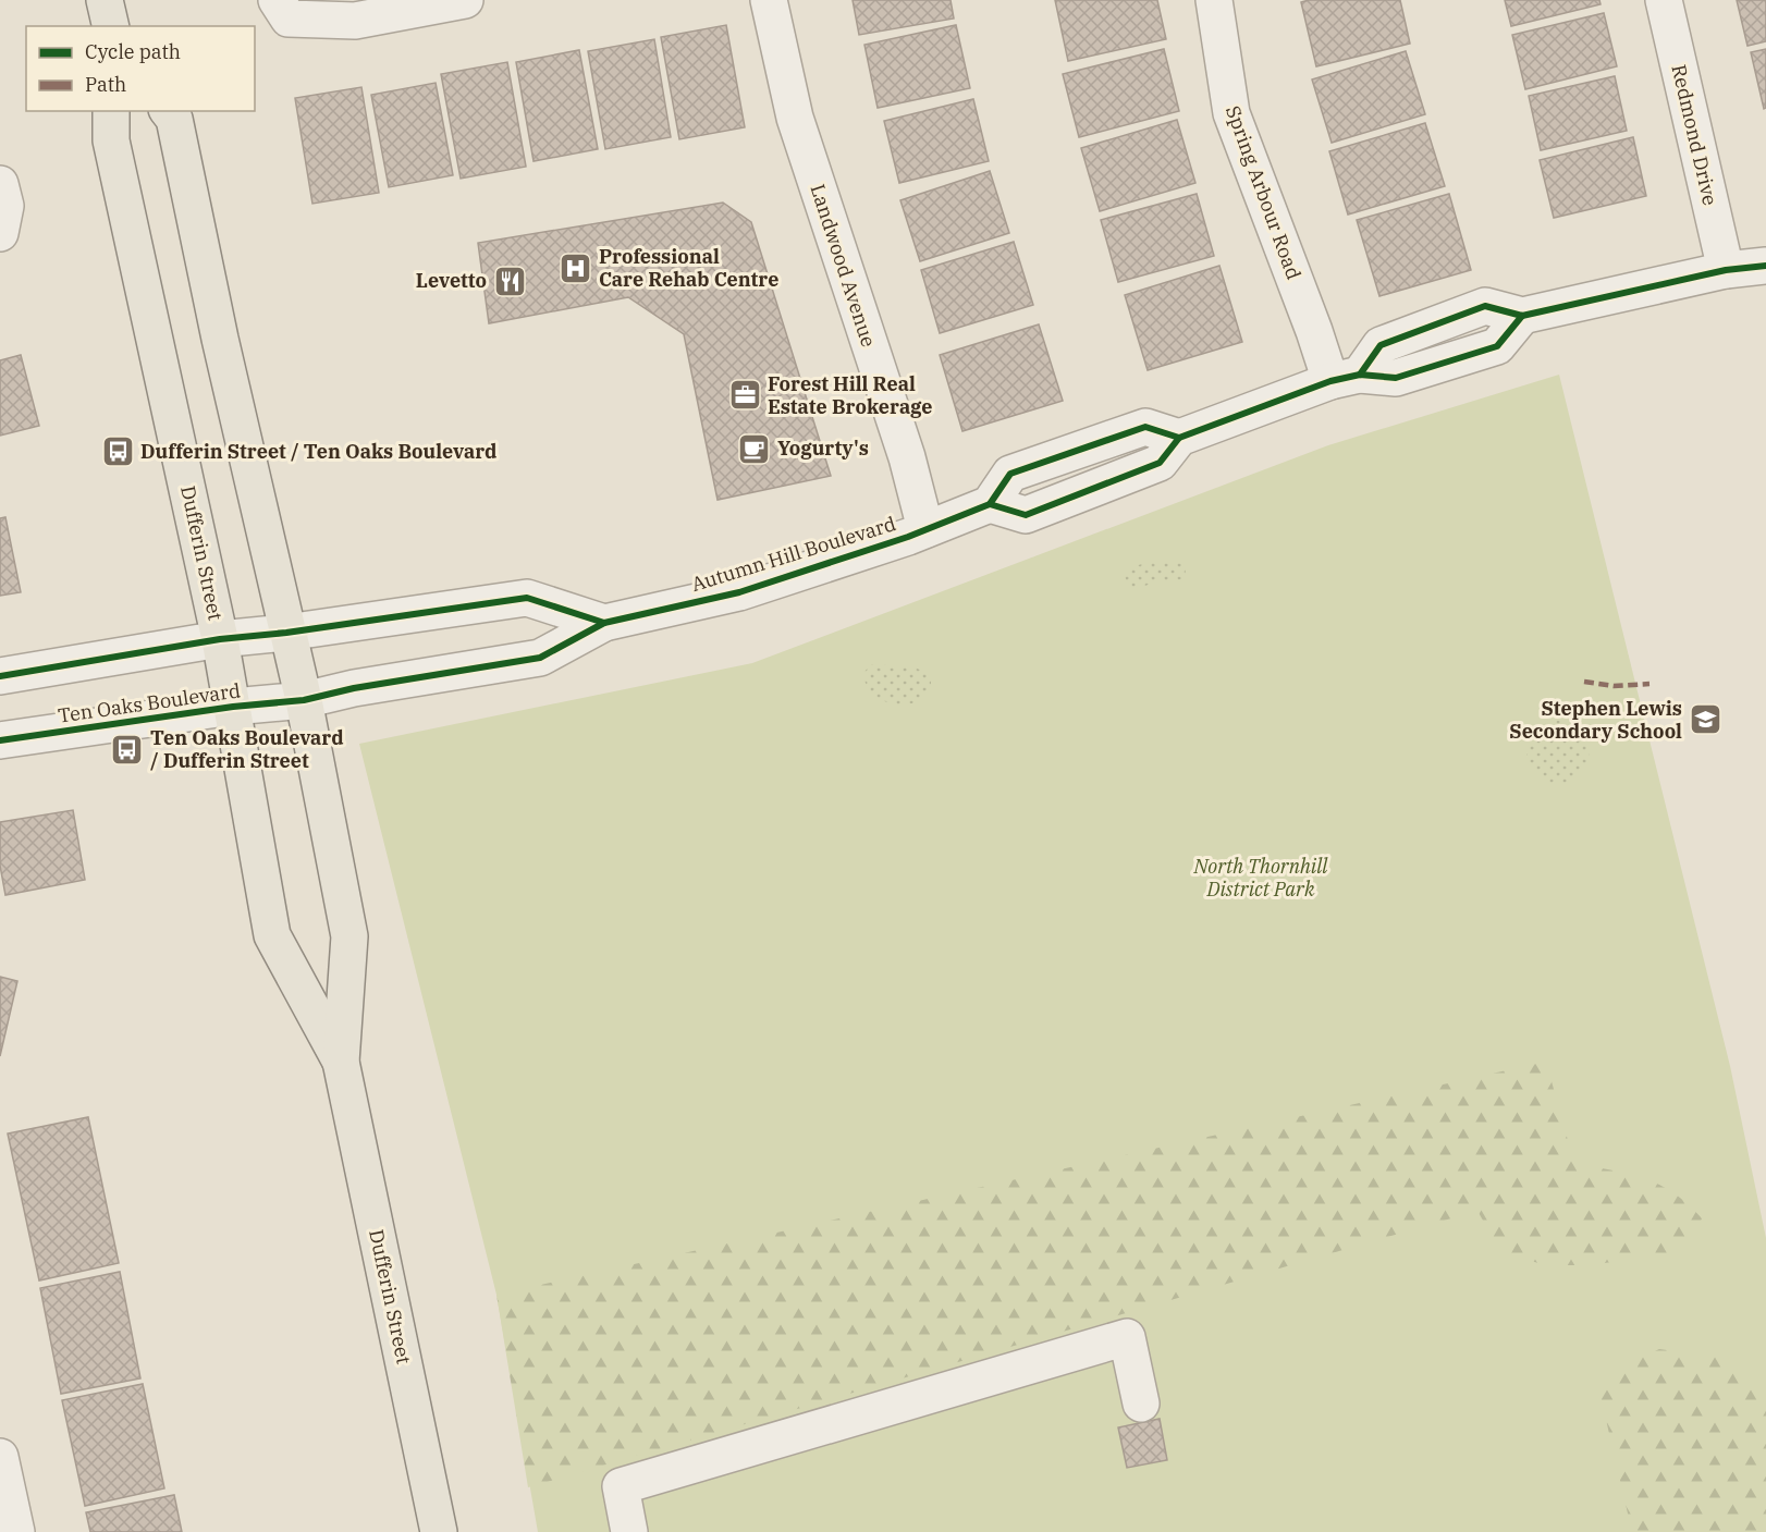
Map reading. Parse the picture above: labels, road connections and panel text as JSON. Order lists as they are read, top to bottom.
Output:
{
  "streets": {
    "main road": ["Dufferin Street"],
    "street": [
      "Redmond Drive",
      "Spring Arbour Road",
      "Landwood Avenue",
      "Autumn Hill Boulevard",
      "Ten Oaks Boulevard"
    ]
  },
  "crossings": [
    ["Spring Arbour Road", "Autumn Hill Boulevard"],
    ["Landwood Avenue", "Autumn Hill Boulevard"],
    ["Dufferin Street", "Autumn Hill Boulevard"],
    ["Dufferin Street", "Ten Oaks Boulevard"],
    ["Autumn Hill Boulevard", "Ten Oaks Boulevard"]
  ],
  "parks": ["North Thornhill District Park"],
  "places": {
    "hospital": ["Professional Care Rehab Centre"],
    "restaurant": ["Levetto"],
    "office": ["Forest Hill Real Estate Brokerage"],
    "cafe": ["Yogurty's"],
    "bus stop": ["Dufferin Street / Ten Oaks Boulevard", "Ten Oaks Boulevard / Dufferin Street"],
    "school or university": ["Stephen Lewis Secondary School"]
  },
  "legend": ["Cycle path", "Path"]
}
